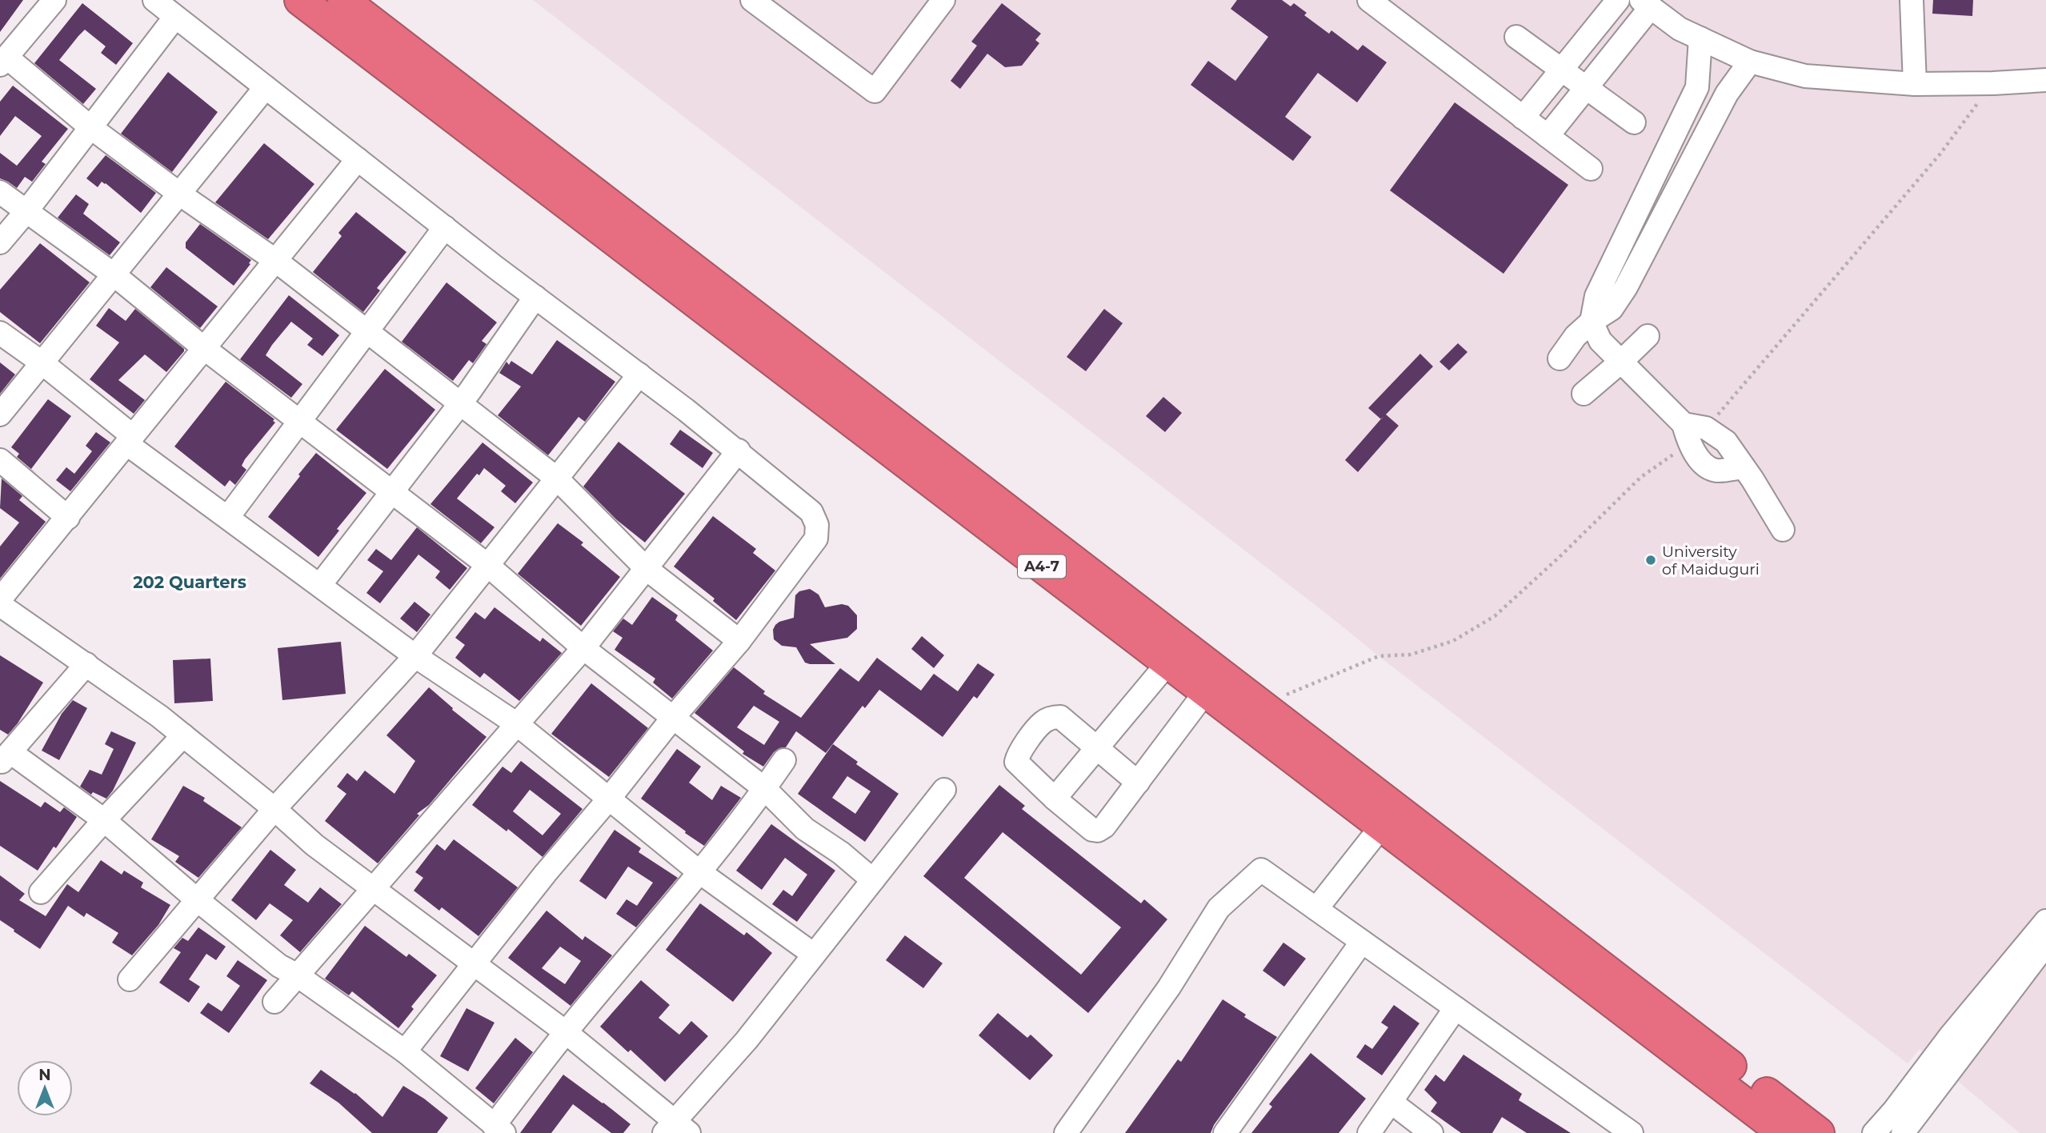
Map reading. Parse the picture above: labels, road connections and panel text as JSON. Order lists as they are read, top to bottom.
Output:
{
  "streets": {
    "highway": ["A4-7"]
  },
  "districts": ["202 Quarters"],
  "places": ["University of Maiduguri"],
  "north": "top"
}
